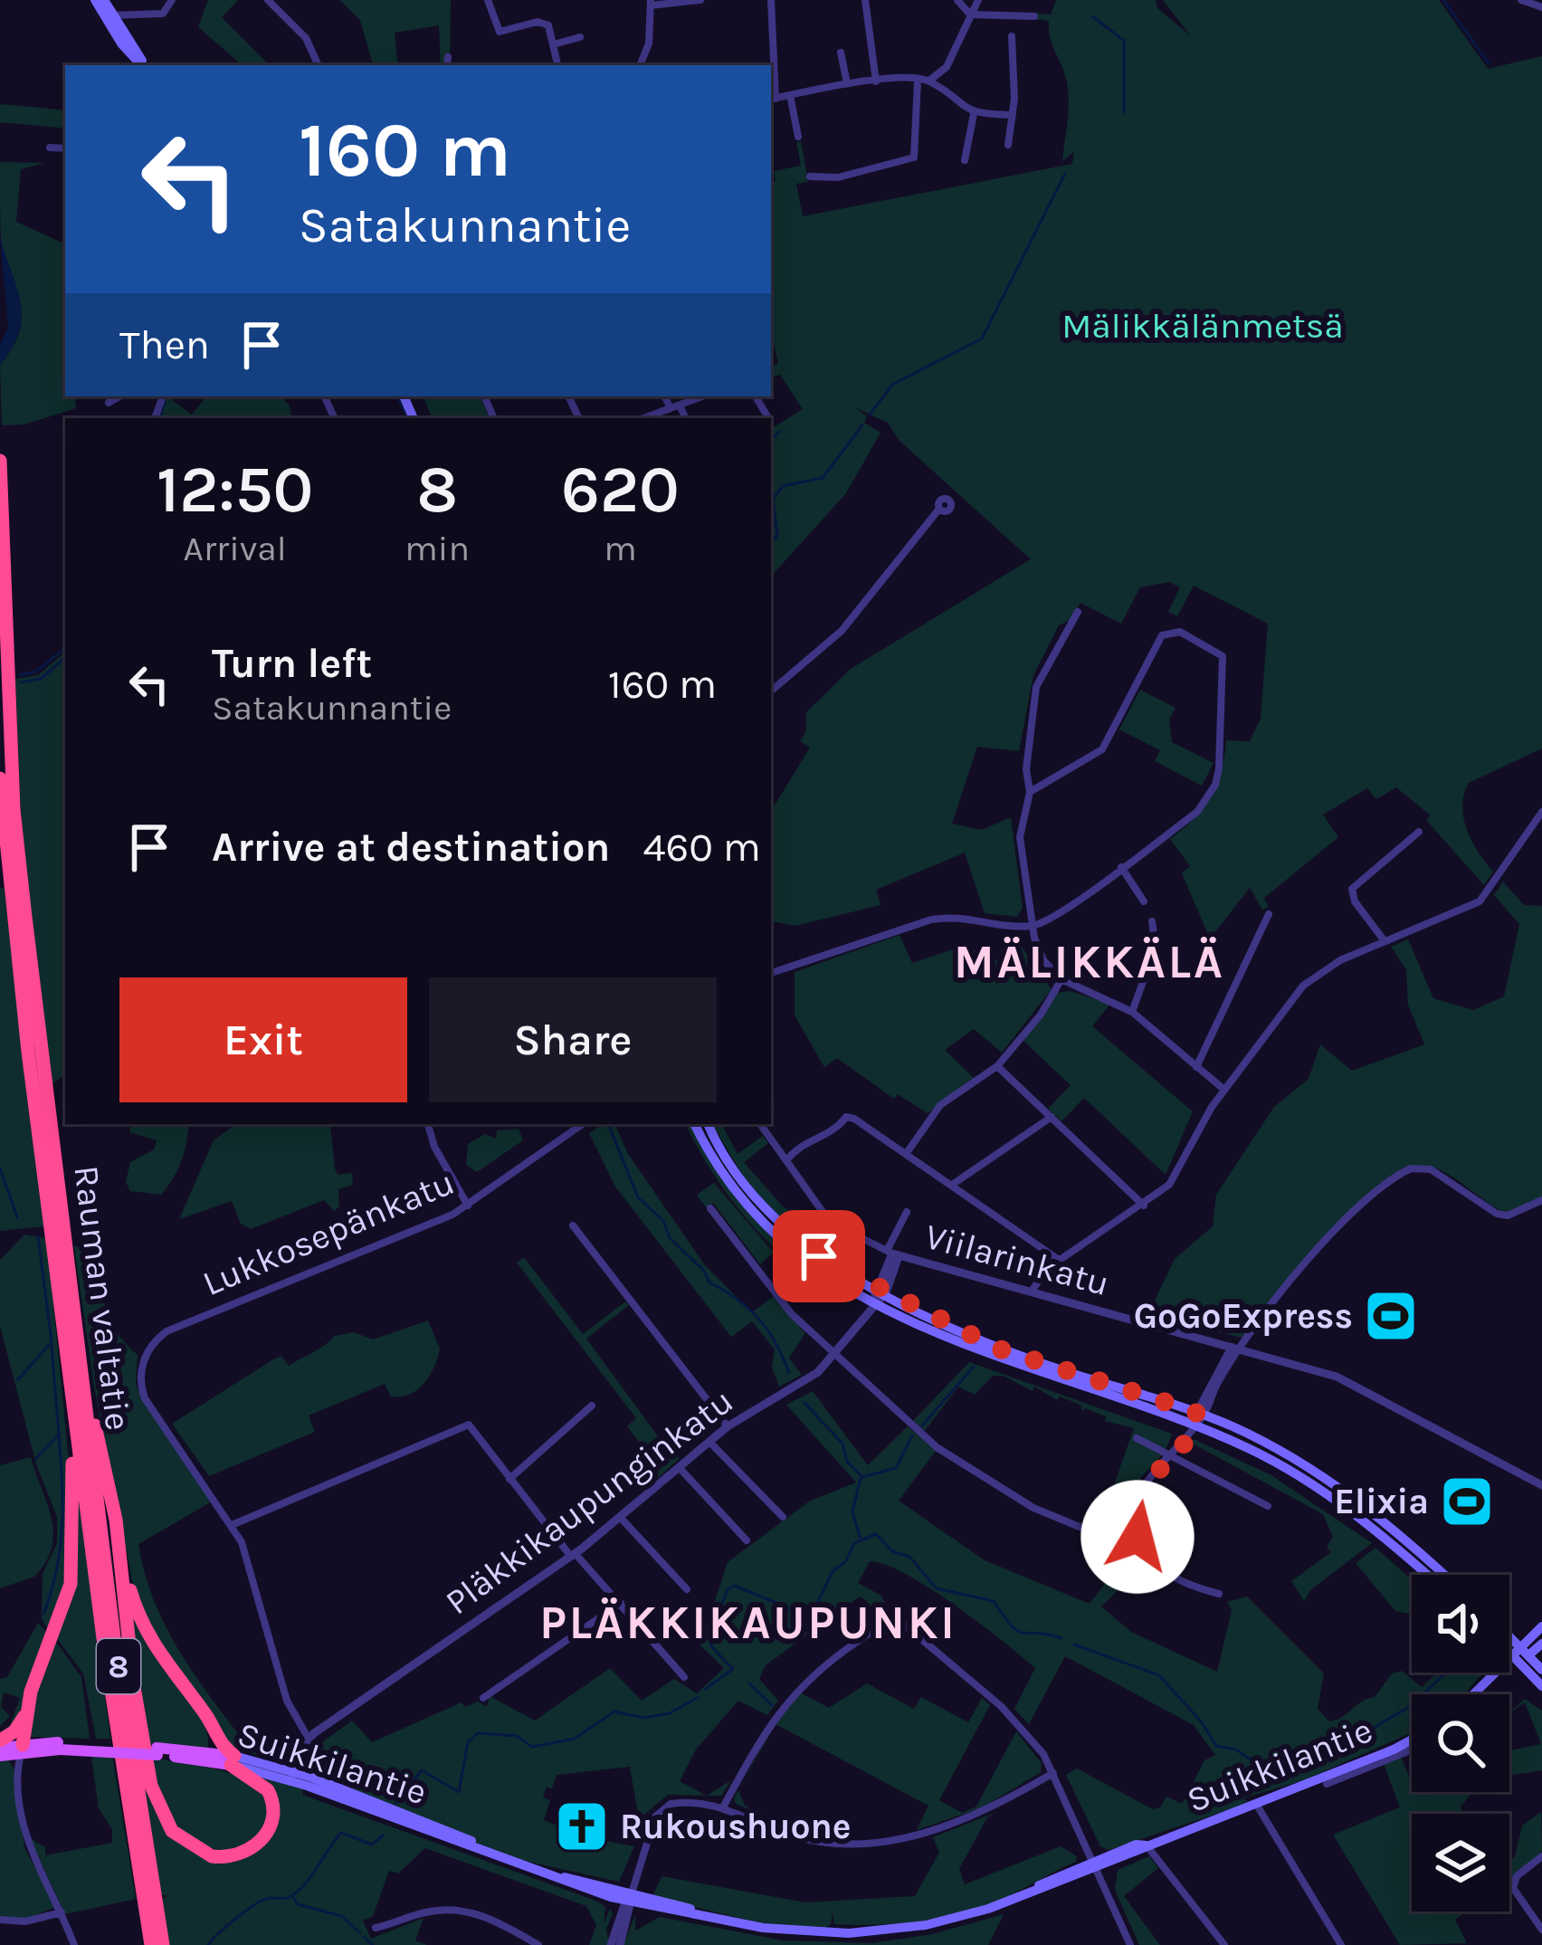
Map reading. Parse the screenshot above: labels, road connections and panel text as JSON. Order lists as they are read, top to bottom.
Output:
{
  "streets": {
    "highway": ["Rauman valtatie", "8"],
    "main road": ["Suikkilantie"],
    "street": ["Lukkosepänkatu", "Viilarinkatu", "Pläkkikaupunginkatu"]
  },
  "crossings": [
    ["Viilarinkatu", "Pläkkikaupunginkatu"],
    ["Pläkkikaupunginkatu", "Suikkilantie"]
  ],
  "districts": ["MÄLIKKÄLÄ", "PLÄKKIKAUPUNKI"],
  "parks": ["Mälikkälänmetsä"],
  "places": {
    "sports": ["GoGoExpress", "Elixia"],
    "church": ["Rukoushuone"]
  },
  "page": {
    "turn": ["160 m", "Satakunnantie"],
    "then": "Then",
    "eta": [
      "12:50",
      "Arrival",
      "8",
      "min",
      "620",
      "m"
    ],
    "list": [
      {
        "name": "Turn left",
        "note": "Satakunnantie",
        "value": "160 m"
      },
      {
        "name": "Arrive at destination",
        "value": "460 m"
      }
    ],
    "buttons": ["Exit", "Share"]
  }
}
